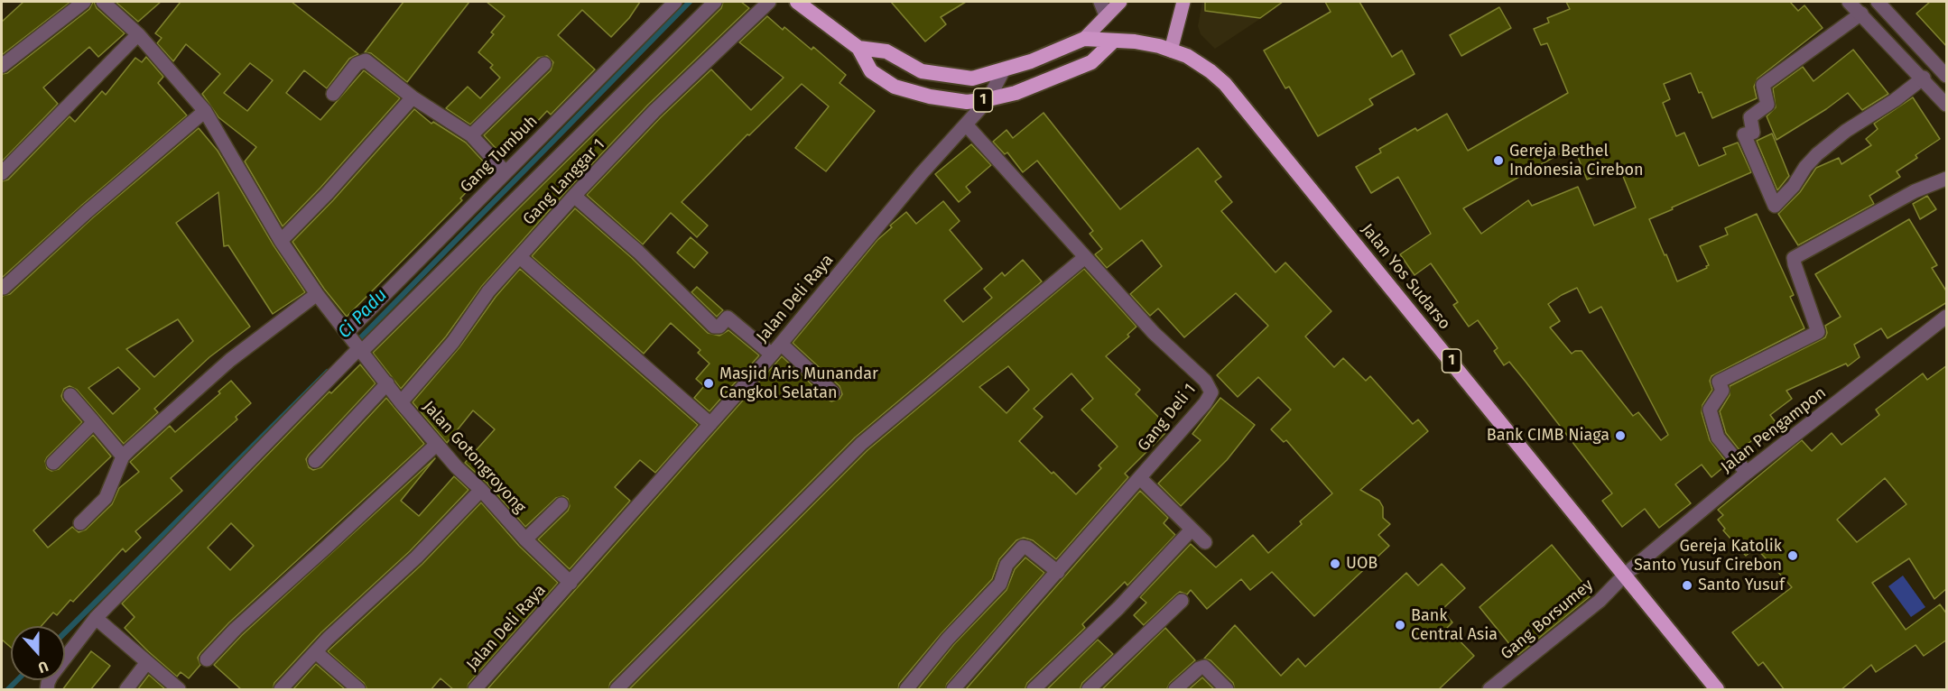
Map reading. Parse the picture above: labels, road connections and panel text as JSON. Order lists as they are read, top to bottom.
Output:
{
  "streets": {
    "highway": ["1", "Jalan Yos Sudarso"],
    "street": [
      "Gang Tumbuh",
      "Gang Langgar 1",
      "Jalan Deli Raya",
      "Gang Deli 1",
      "Jalan Pengampon",
      "Jalan Gotongroyong",
      "Gang Borsumey"
    ]
  },
  "crossings": [
    ["Gang Tumbuh", "Jalan Gotongroyong"],
    ["Gang Langgar 1", "Jalan Gotongroyong"],
    ["Jalan Yos Sudarso", "Jalan Deli Raya"],
    ["Jalan Yos Sudarso", "Jalan Pengampon"],
    ["Jalan Yos Sudarso", "Gang Borsumey"],
    ["Jalan Deli Raya", "Gang Deli 1"],
    ["Jalan Deli Raya", "Jalan Gotongroyong"],
    ["Jalan Pengampon", "Gang Borsumey"]
  ],
  "water": ["Ci Padu"],
  "places": [
    "Gereja Bethel Indonesia Cirebon",
    "Masjid Aris Munandar Cangkol Selatan",
    "Bank CIMB Niaga",
    "Gereja Katolik Santo Yusuf Cirebon",
    "UOB",
    "Santo Yusuf",
    "Bank Central Asia"
  ],
  "north": "bottom"
}
